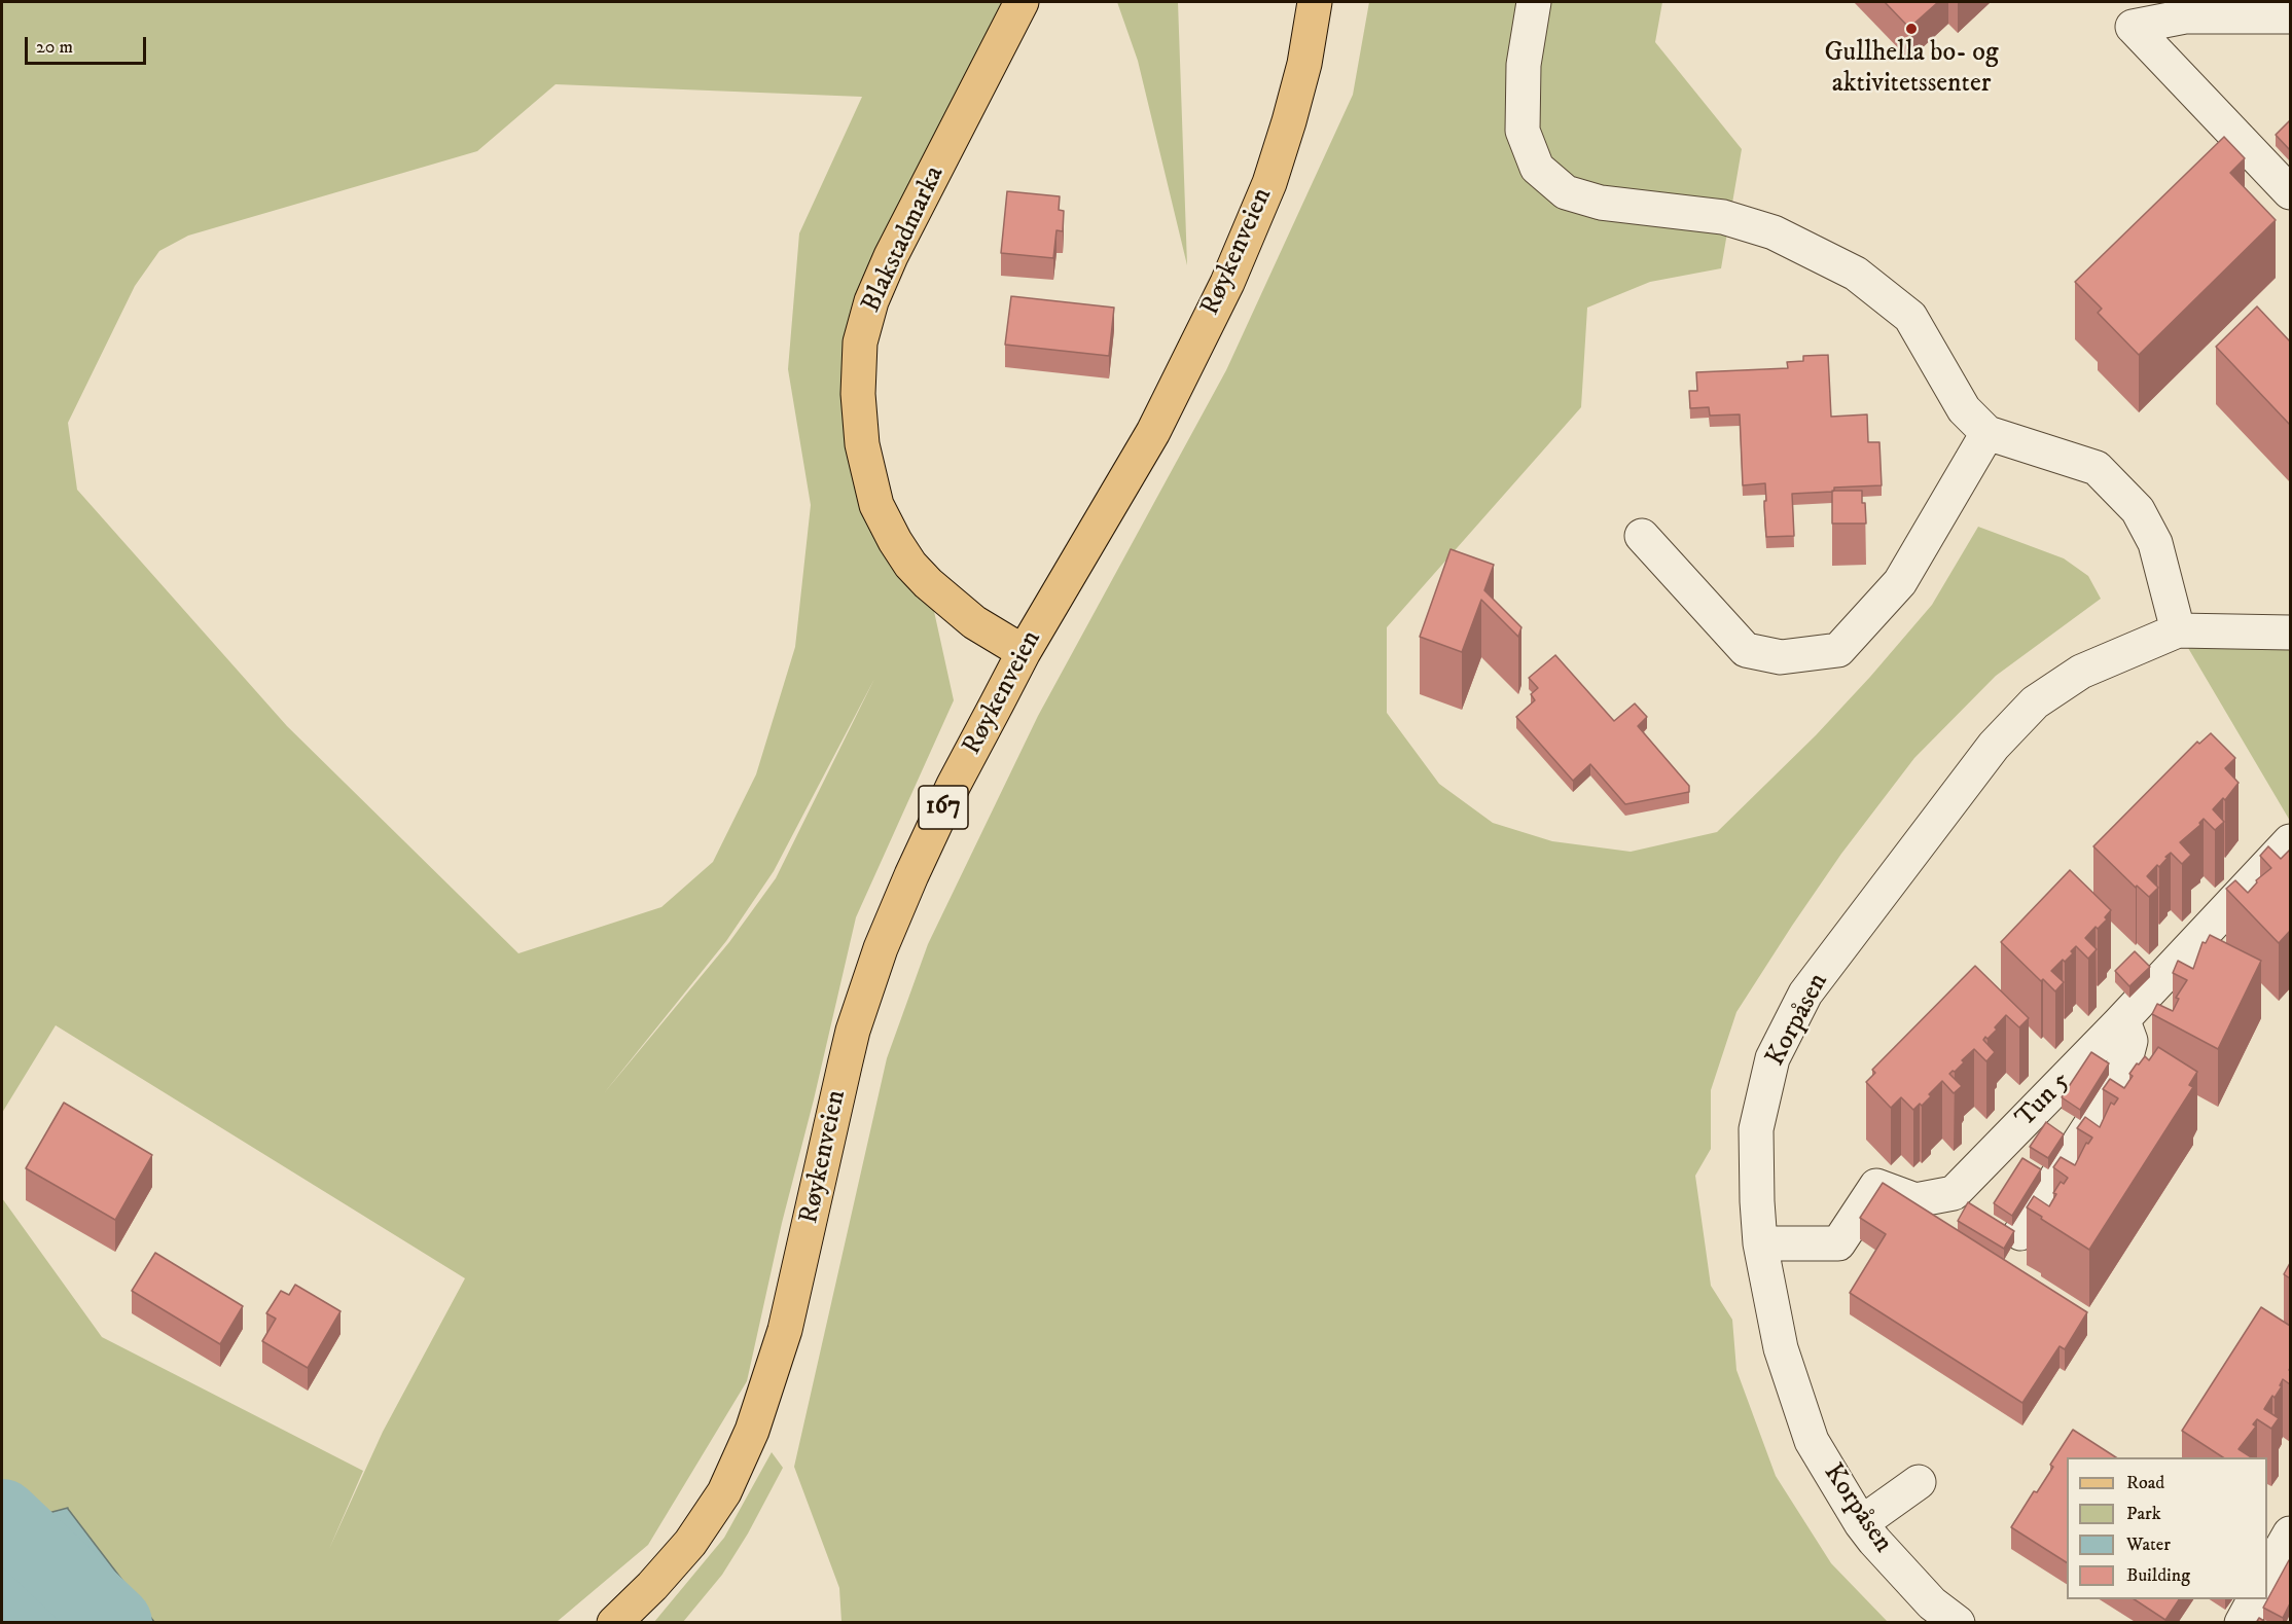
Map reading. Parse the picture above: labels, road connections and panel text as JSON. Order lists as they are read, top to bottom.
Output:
{
  "streets": {
    "main road": ["Blakstadmarka", "Røykenveien", "167"],
    "street": ["Korpåsen", "Tun 5"]
  },
  "crossings": [
    ["Blakstadmarka", "Røykenveien"],
    ["Korpåsen", "Tun 5"]
  ],
  "places": ["Gullhella bo- og aktivitetssenter"],
  "legend": [
    "Road",
    "Park",
    "Water",
    "Building"
  ],
  "scale_bar": "20 m"
}
